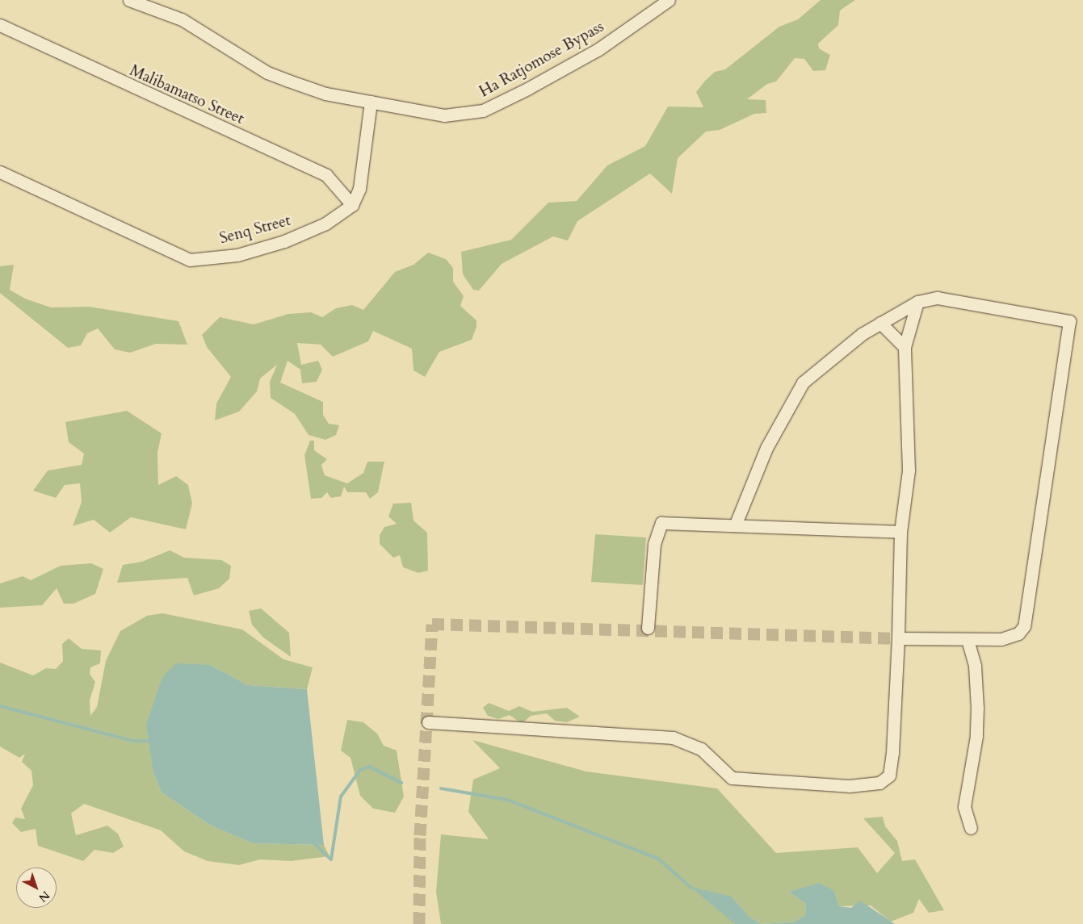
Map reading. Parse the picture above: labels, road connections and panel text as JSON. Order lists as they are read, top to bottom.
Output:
{
  "streets": {
    "street": ["Ha Ratjomose Bypass", "Malibamatso Street", "Senq Street"]
  },
  "crossings": [
    ["Malibamatso Street", "Senq Street"]
  ],
  "north": "bottom right"
}
